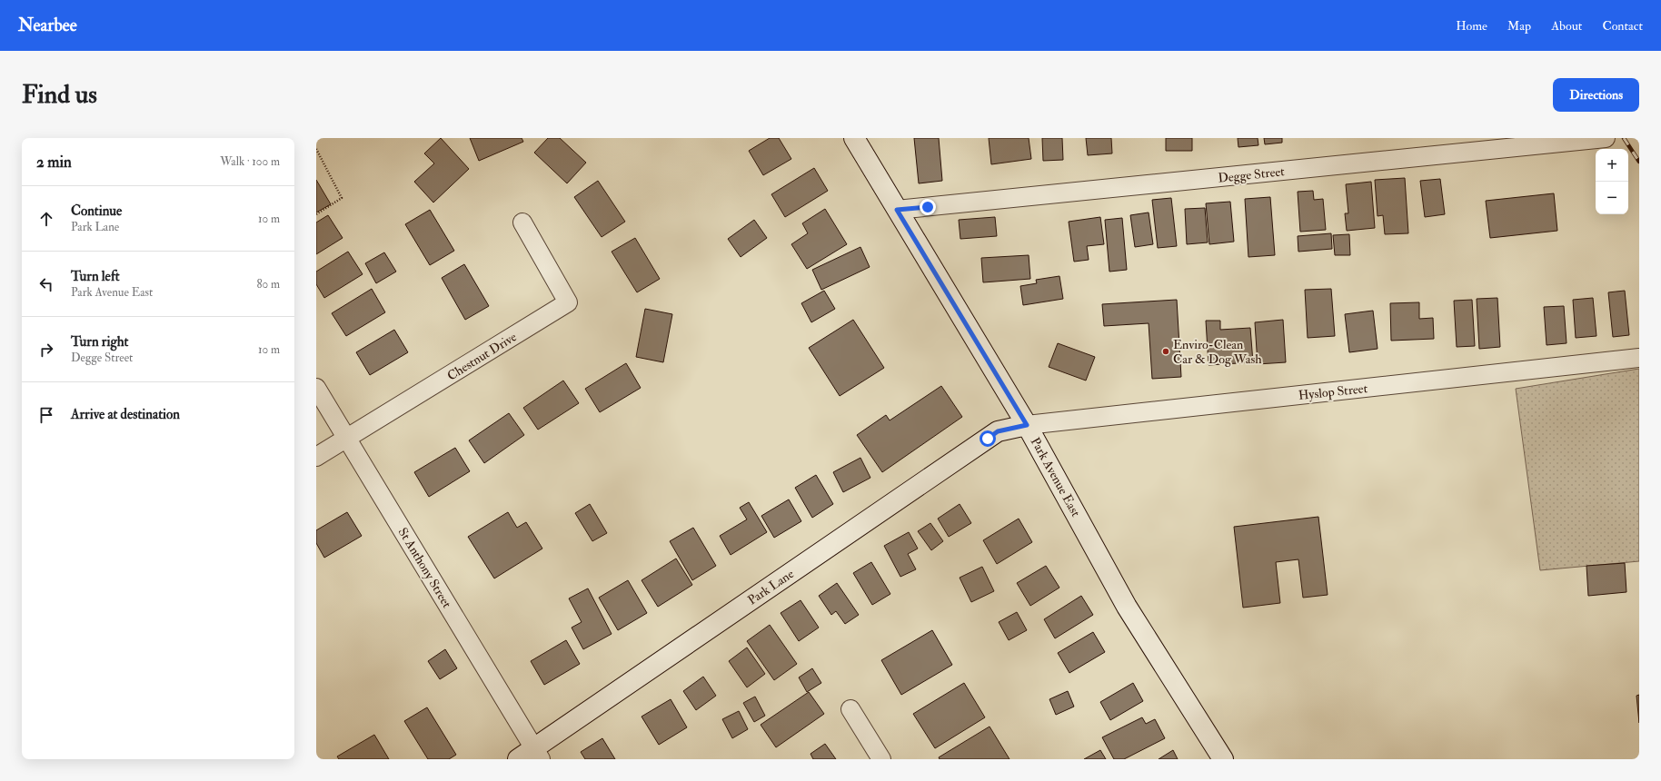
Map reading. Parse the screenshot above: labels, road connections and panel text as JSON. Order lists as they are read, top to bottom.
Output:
{
  "streets": {
    "main road": ["Park Avenue East", "Park Lane"],
    "street": [
      "Degge Street",
      "Chestnut Drive",
      "Hyslop Street",
      "St Anthony Street"
    ]
  },
  "crossings": [
    ["Degge Street", "Park Avenue East"],
    ["Chestnut Drive", "St Anthony Street"],
    ["Hyslop Street", "Park Avenue East"],
    ["Hyslop Street", "Park Lane"],
    ["Park Avenue East", "Park Lane"],
    ["St Anthony Street", "Park Lane"]
  ],
  "places": ["Enviro-Clean Car & Dog Wash"],
  "page": {
    "header": "Nearbee",
    "nav": [
      "Home",
      "Map",
      "About",
      "Contact"
    ],
    "buttons": "Directions",
    "title": "Find us",
    "heading": ["2 min", "Walk · 100 m"],
    "map_buttons": ["+", "−"],
    "list": [
      ["Continue", "Park Lane", "10 m"],
      ["Turn left", "Park Avenue East", "80 m"],
      ["Turn right", "Degge Street", "10 m"],
      "Arrive at destination"
    ]
  }
}
